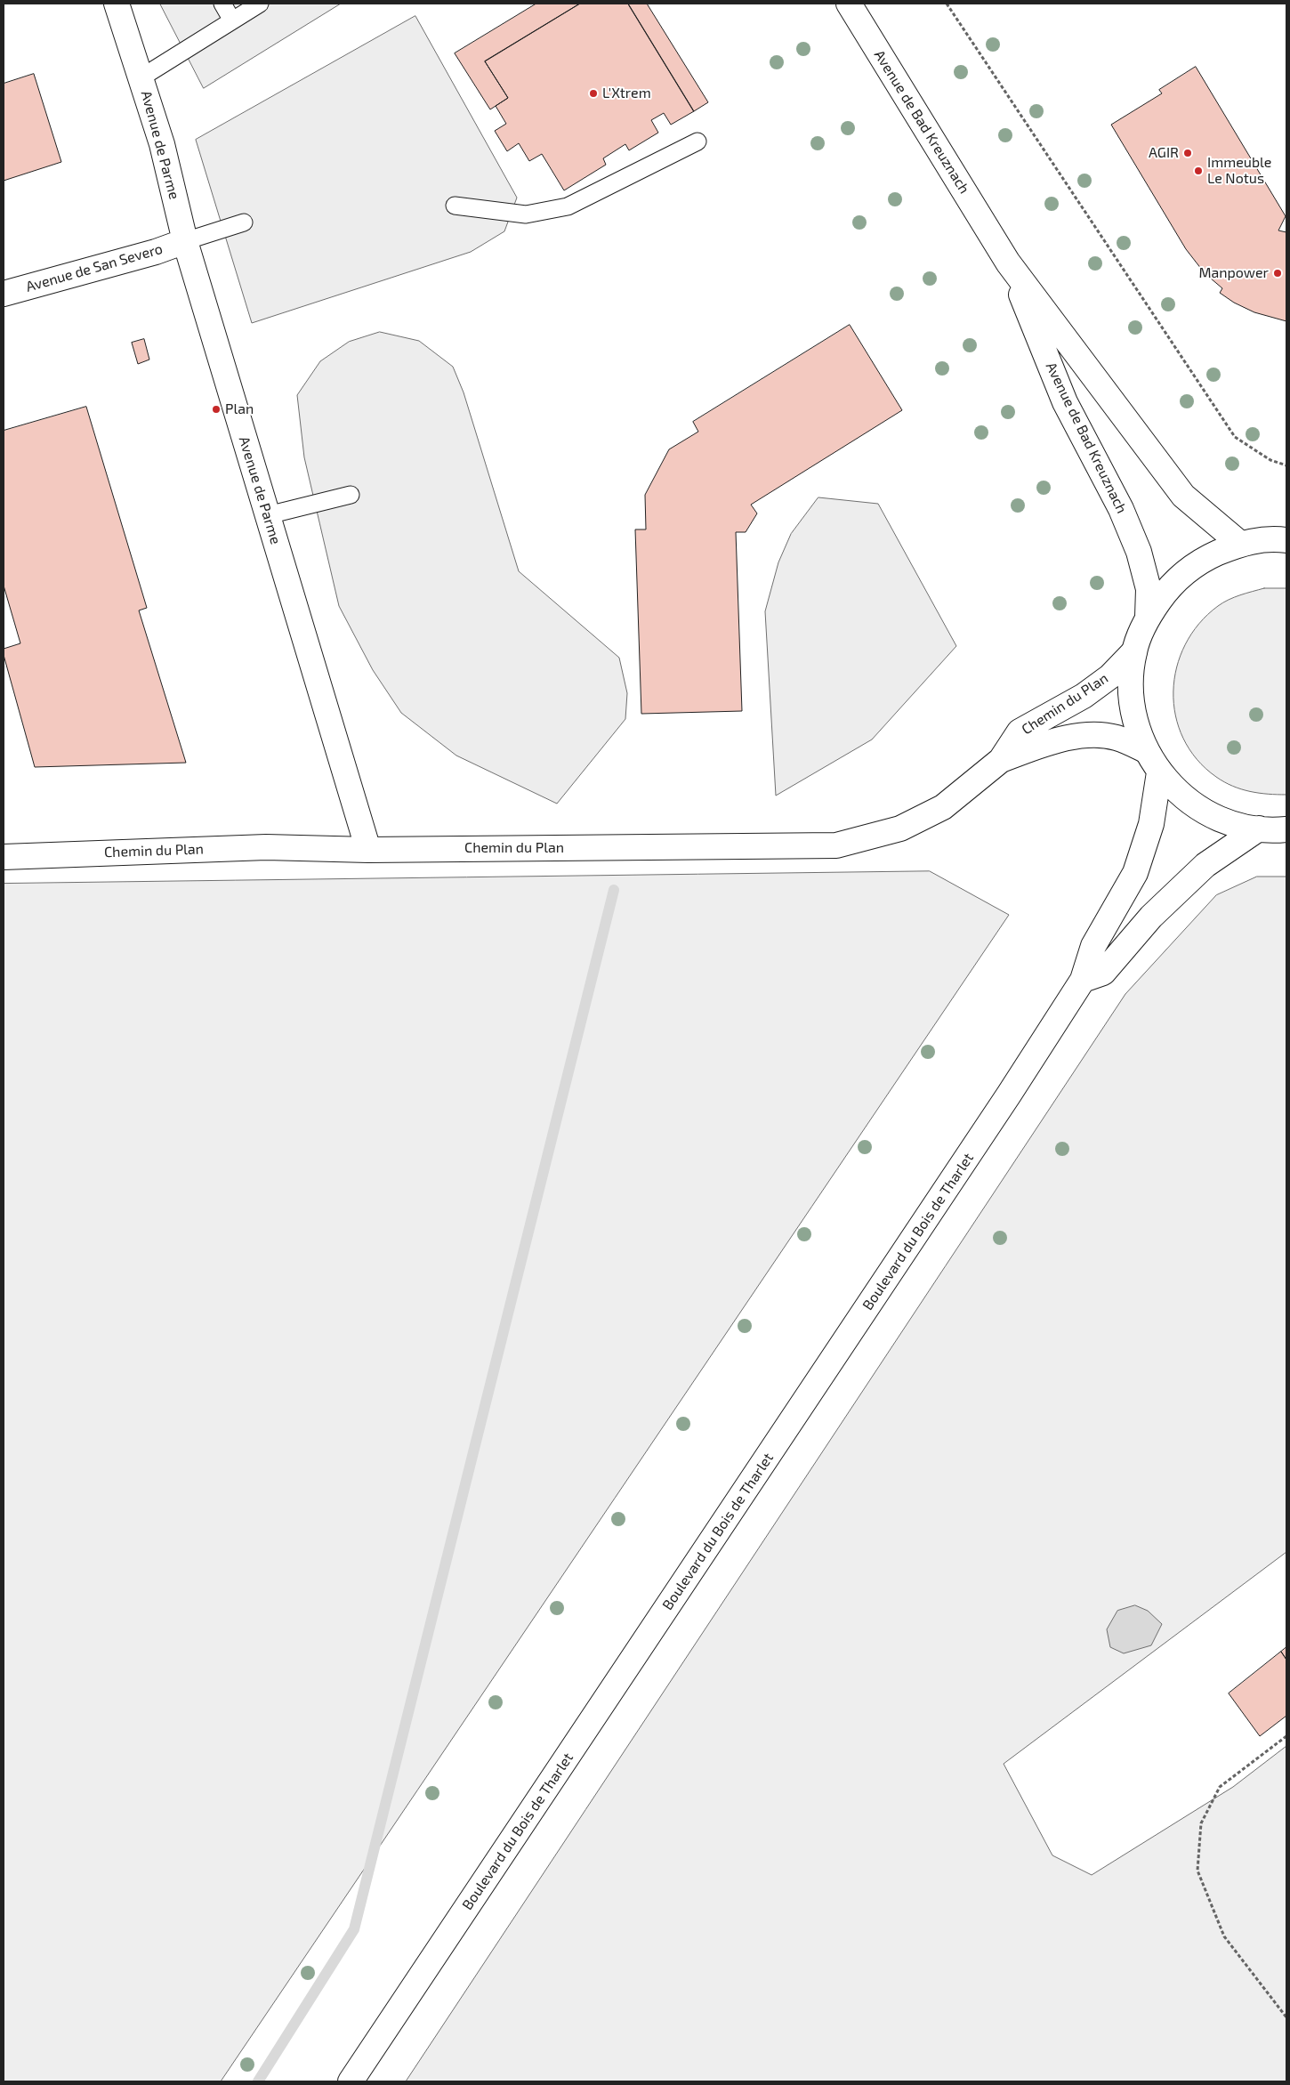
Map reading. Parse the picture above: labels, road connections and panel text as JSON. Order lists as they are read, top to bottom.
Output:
{
  "streets": {
    "main road": [
      "Avenue de Bad Kreuznach",
      "Avenue de Parme",
      "Avenue de San Severo",
      "Chemin du Plan",
      "Boulevard du Bois de Tharlet"
    ]
  },
  "crossings": [
    ["Avenue de Parme", "Avenue de San Severo"],
    ["Avenue de Parme", "Chemin du Plan"]
  ],
  "places": [
    "L'Xtrem",
    "AGIR",
    "Immeuble Le Notus",
    "Manpower",
    "Plan"
  ]
}
